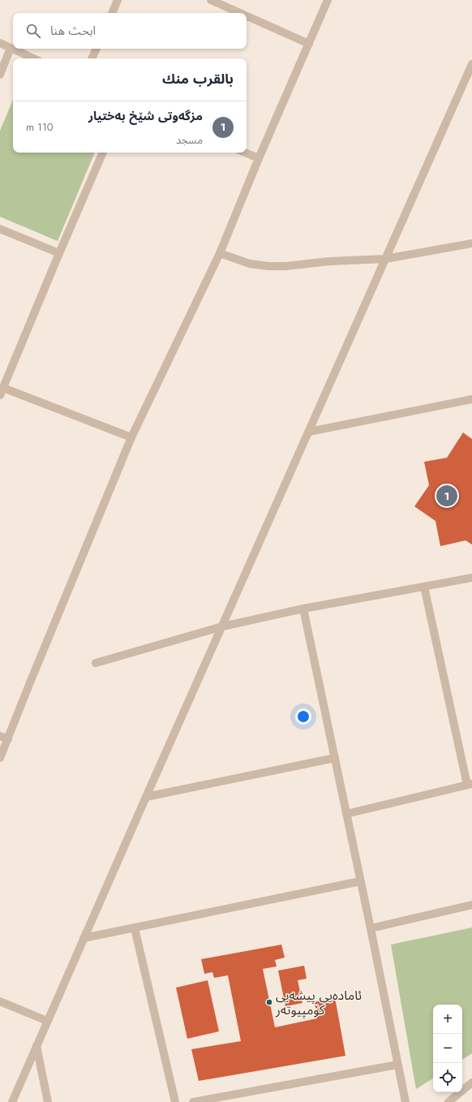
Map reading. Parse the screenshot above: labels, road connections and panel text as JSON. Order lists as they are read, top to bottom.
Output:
{
  "places": ["ئامادەیی پیشەیی کۆمپیوتەر"],
  "page": {
    "search": "ابحث هنا",
    "heading": "بالقرب منك",
    "list": [
      {
        "mark": "1",
        "name": "مزگەوتی شێخ بەختیار",
        "note": "مسجد",
        "value": "110 m"
      }
    ],
    "pins": "1",
    "map_buttons": ["+", "−"]
  }
}
